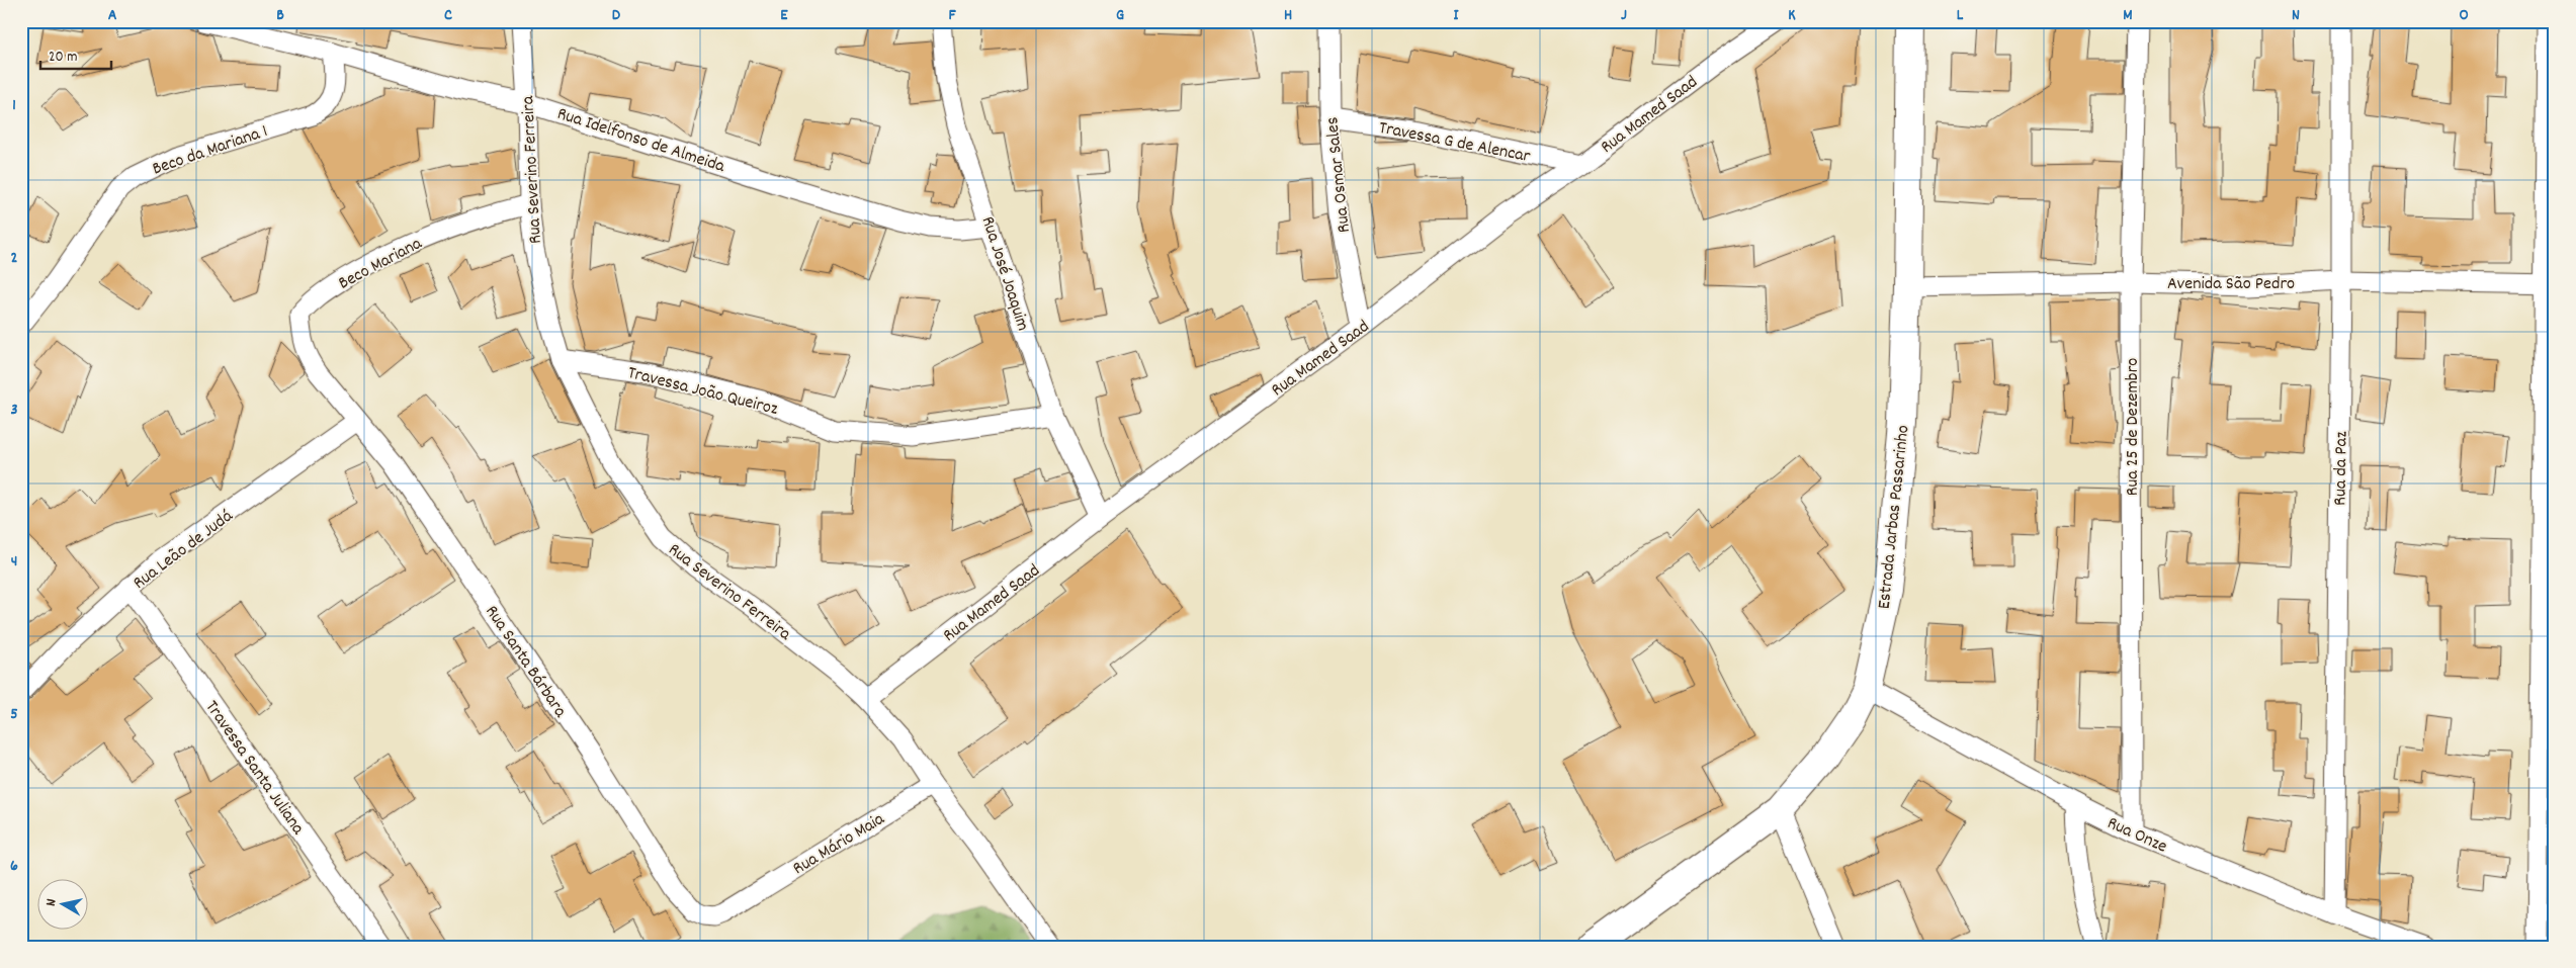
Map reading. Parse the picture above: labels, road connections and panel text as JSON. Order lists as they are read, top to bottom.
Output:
{
  "streets": {
    "street": [
      "Rua Mamed Saad",
      "Rua Idelfonso de Almeida",
      "Travessa G de Alencar",
      "Beco da Mariana 1",
      "Rua Severino Ferreira",
      "Rua Osmar Sales",
      "Beco Mariana",
      "Rua José Joaquim",
      "Avenida São Pedro",
      "Travessa João Queiroz",
      "Rua 25 de Dezembro",
      "Rua da Paz",
      "Estrada Jarbas Passarinho",
      "Rua Leão de Judá",
      "Rua Santa Bárbara",
      "Travessa Santa Juliana",
      "Rua Onze",
      "Rua Mário Maia"
    ]
  },
  "crossings": [
    ["Rua Mamed Saad", "Travessa G de Alencar"],
    ["Rua Mamed Saad", "Rua Severino Ferreira"],
    ["Rua Mamed Saad", "Rua Osmar Sales"],
    ["Rua Mamed Saad", "Rua José Joaquim"],
    ["Rua Idelfonso de Almeida", "Beco da Mariana 1"],
    ["Rua Idelfonso de Almeida", "Rua Severino Ferreira"],
    ["Rua Idelfonso de Almeida", "Rua José Joaquim"],
    ["Travessa G de Alencar", "Rua Osmar Sales"],
    ["Rua Severino Ferreira", "Beco Mariana"],
    ["Rua Severino Ferreira", "Travessa João Queiroz"],
    ["Rua Severino Ferreira", "Rua Mário Maia"],
    ["Beco Mariana", "Rua Santa Bárbara"],
    ["Rua José Joaquim", "Travessa João Queiroz"],
    ["Avenida São Pedro", "Rua 25 de Dezembro"],
    ["Avenida São Pedro", "Rua da Paz"],
    ["Avenida São Pedro", "Estrada Jarbas Passarinho"],
    ["Rua 25 de Dezembro", "Rua Onze"],
    ["Rua da Paz", "Rua Onze"],
    ["Estrada Jarbas Passarinho", "Rua Onze"],
    ["Rua Leão de Judá", "Rua Santa Bárbara"],
    ["Rua Leão de Judá", "Travessa Santa Juliana"],
    ["Rua Santa Bárbara", "Rua Mário Maia"]
  ],
  "scale_bar": "20 m",
  "north": "left",
  "grid": {
    "columns": [
      "A",
      "B",
      "C",
      "D",
      "E",
      "F",
      "G",
      "H",
      "I",
      "J",
      "K",
      "L",
      "M",
      "N",
      "O"
    ],
    "rows": [
      "1",
      "2",
      "3",
      "4",
      "5",
      "6"
    ]
  }
}
